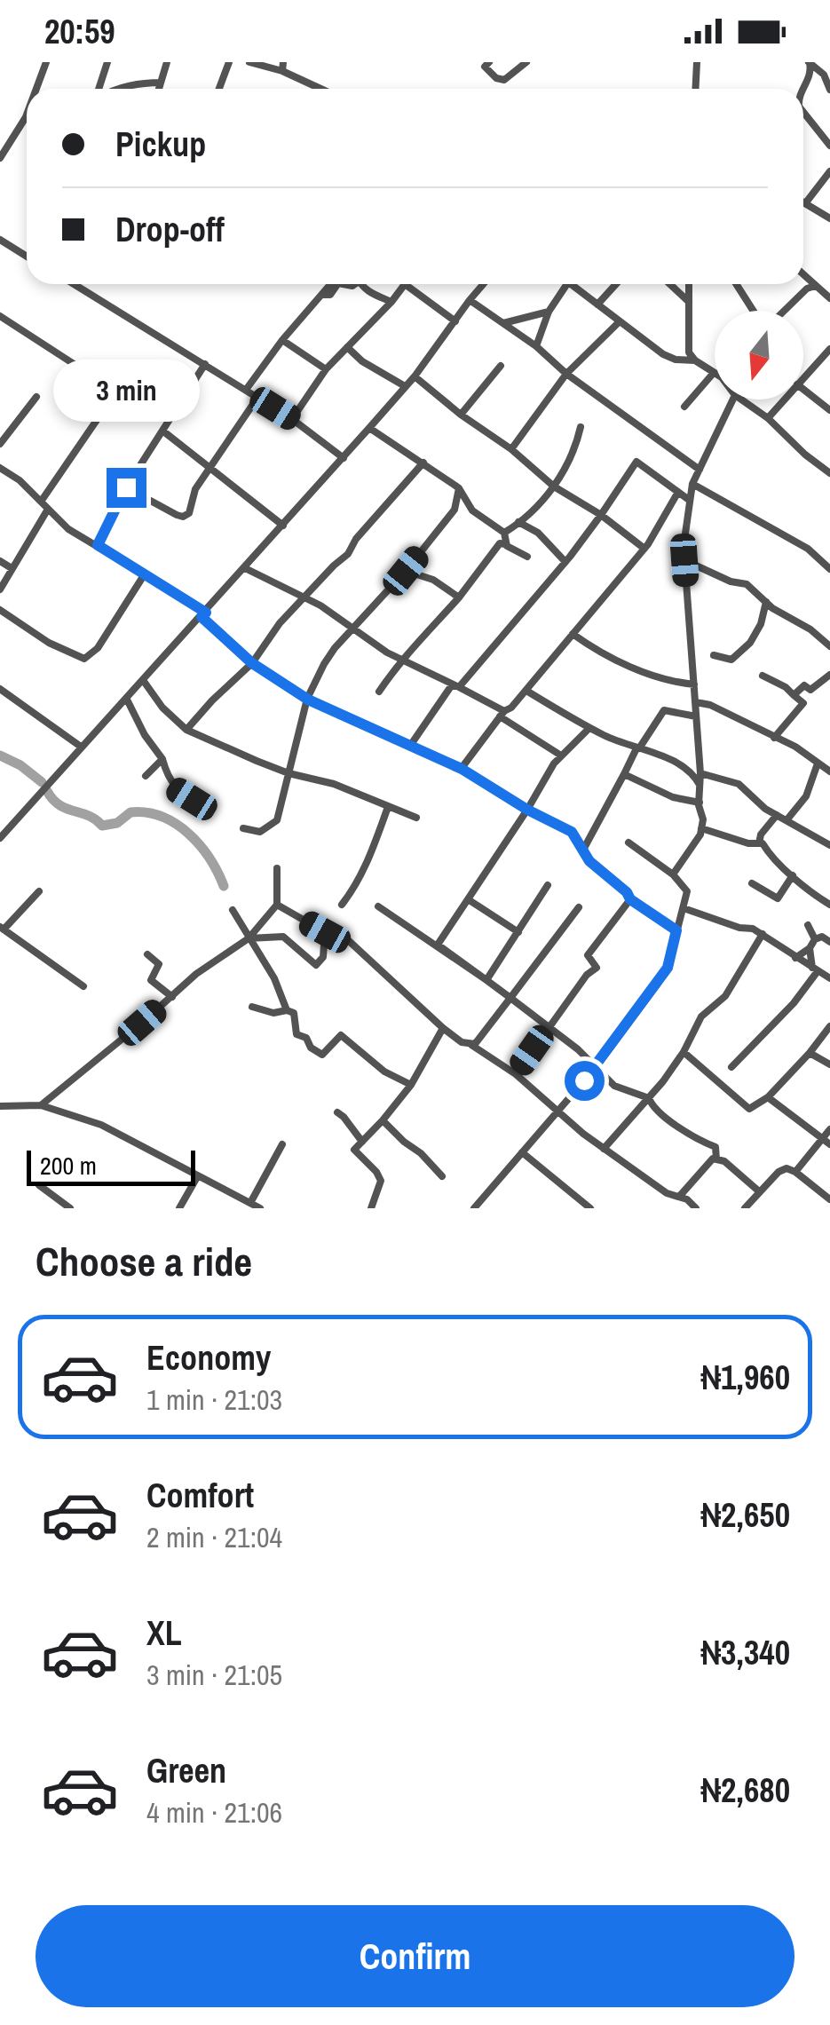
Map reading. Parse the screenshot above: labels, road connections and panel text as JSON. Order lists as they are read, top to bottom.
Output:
{
  "scale_bar": "200 m",
  "north": "bottom",
  "page": {
    "status": "20:59",
    "banner": ["Pickup", "Drop-off"],
    "bubble": "3 min",
    "scale": "200 m",
    "heading": "Choose a ride",
    "list": [
      {
        "name": "Economy",
        "note": "1 min · 21:03",
        "value": "₦1,960"
      },
      {
        "name": "Comfort",
        "note": "2 min · 21:04",
        "value": "₦2,650"
      },
      {
        "name": "XL",
        "note": "3 min · 21:05",
        "value": "₦3,340"
      },
      {
        "name": "Green",
        "note": "4 min · 21:06",
        "value": "₦2,680"
      }
    ],
    "buttons": "Confirm"
  }
}
